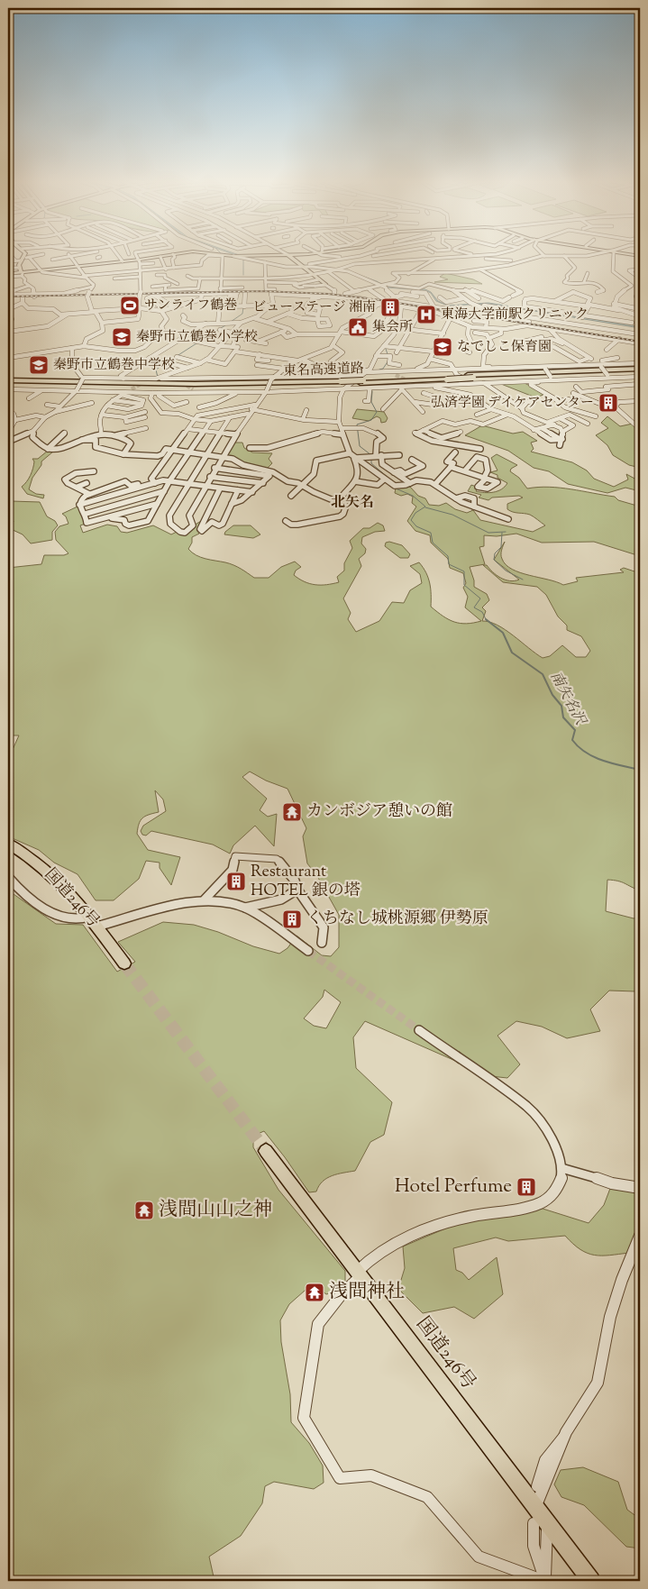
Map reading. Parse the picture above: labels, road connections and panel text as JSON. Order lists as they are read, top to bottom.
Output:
{
  "streets": {
    "highway": ["東名高速道路", "国道246号"]
  },
  "districts": ["北矢名"],
  "water": ["南矢名沢"],
  "places": {
    "sports": ["サンライフ鶴巻"],
    "building": [
      "ビューステージ 湘南",
      "弘済学園 デイケアセンター",
      "Restaurant HOTEL 銀の塔",
      "くちなし城桃源郷 伊勢原",
      "Hotel Perfume"
    ],
    "hospital": ["東海大学前駅クリニック"],
    "public building": ["集会所"],
    "school or university": ["秦野市立鶴巻小学校", "なでしこ保育園", "秦野市立鶴巻中学校"],
    "temple": ["カンボジア憩いの館", "浅間山山之神", "浅間神社"]
  }
}
